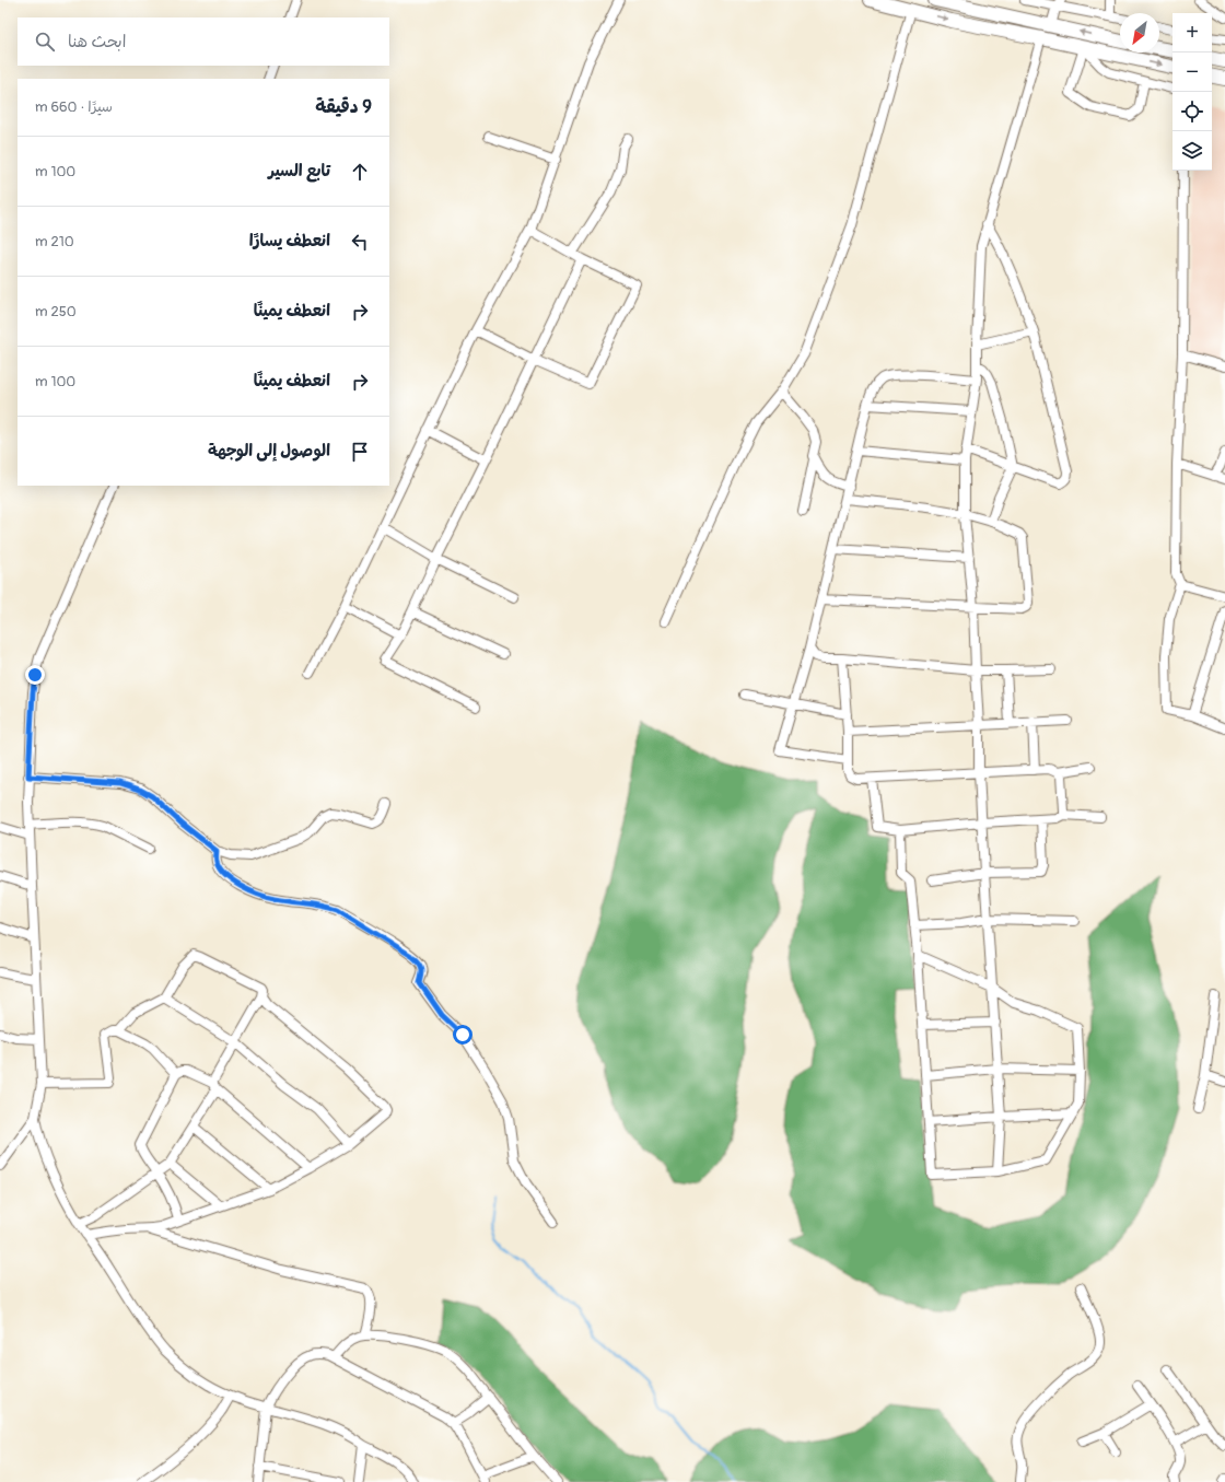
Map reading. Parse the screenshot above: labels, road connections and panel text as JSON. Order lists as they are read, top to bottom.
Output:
{
  "north": "bottom left",
  "page": {
    "map_buttons": ["+", "−"],
    "search": "ابحث هنا",
    "heading": ["9 دقيقة", "سيرًا · 660 m"],
    "list": [
      ["تابع السير", "100 m"],
      ["انعطف يسارًا", "210 m"],
      ["انعطف يمينًا", "250 m"],
      ["انعطف يمينًا", "100 m"],
      "الوصول إلى الوجهة"
    ]
  }
}
